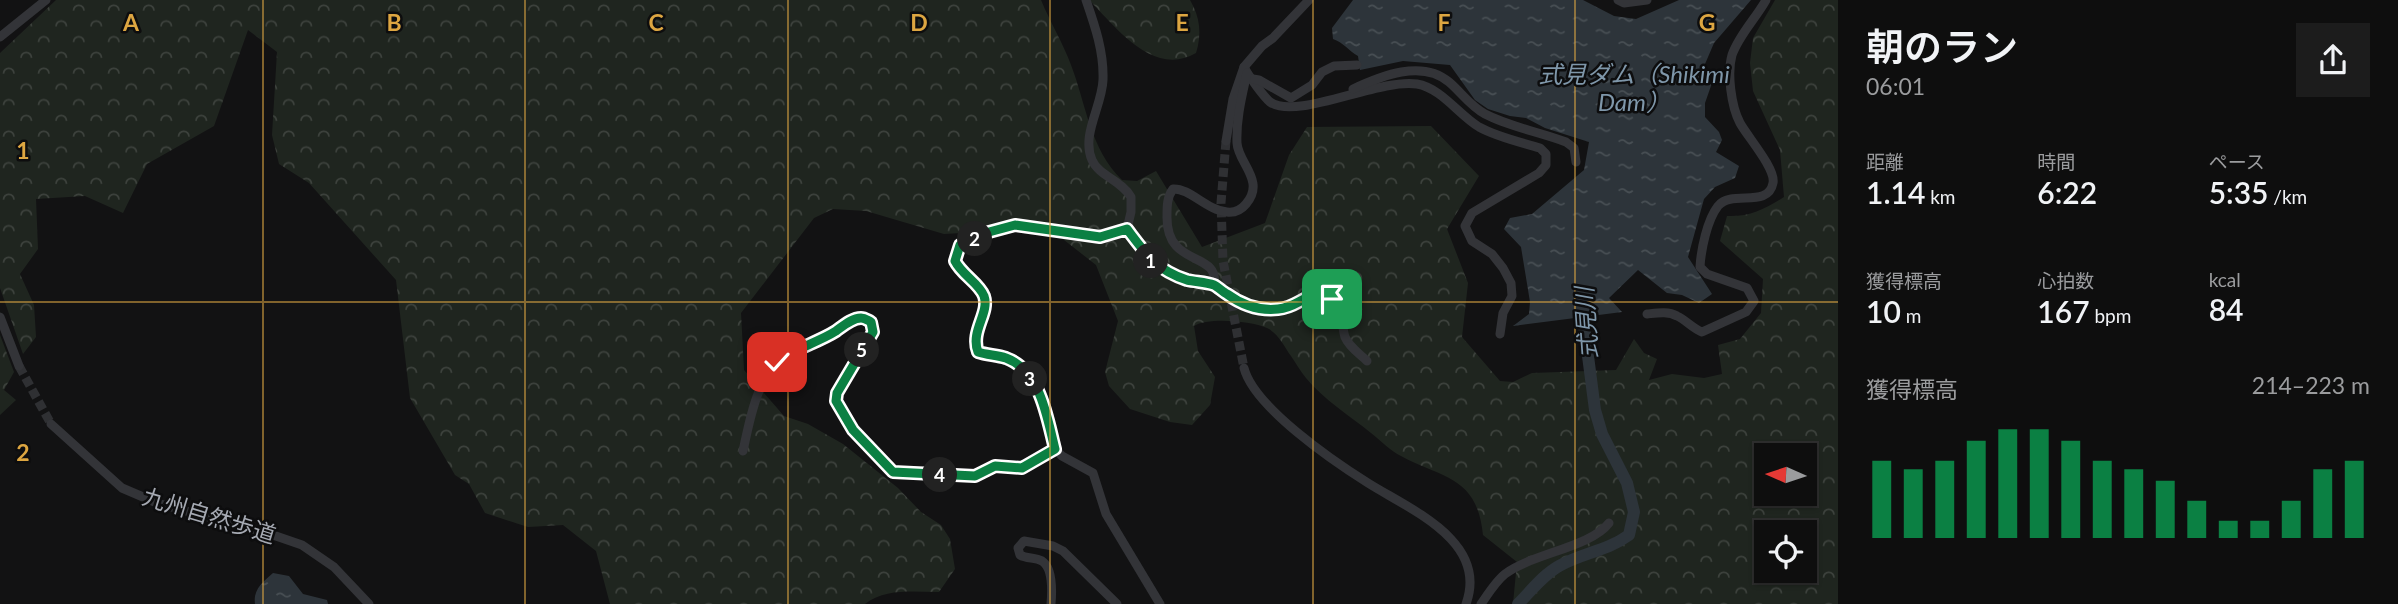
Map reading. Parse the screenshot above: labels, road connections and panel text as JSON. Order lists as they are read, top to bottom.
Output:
{
  "streets": {
    "street": ["九州自然歩道"]
  },
  "water": ["式見ダム（Shikimi Dam）", "式見川"],
  "north": "left",
  "page": {
    "heading": ["朝のラン", "06:01"],
    "stats": [
      ["距離", "1.14 km"],
      ["時間", "6:22"],
      ["ペース", "5:35 /km"],
      ["獲得標高", "10 m"],
      ["心拍数", "167 bpm"],
      ["kcal", "84"]
    ],
    "pins": [
      "2",
      "1",
      "5",
      "3",
      "4"
    ],
    "chart": ["獲得標高", "214–223 m"]
  },
  "grid": {
    "columns": [
      "A",
      "B",
      "C",
      "D",
      "E",
      "F",
      "G"
    ],
    "rows": ["1", "2"]
  }
}
